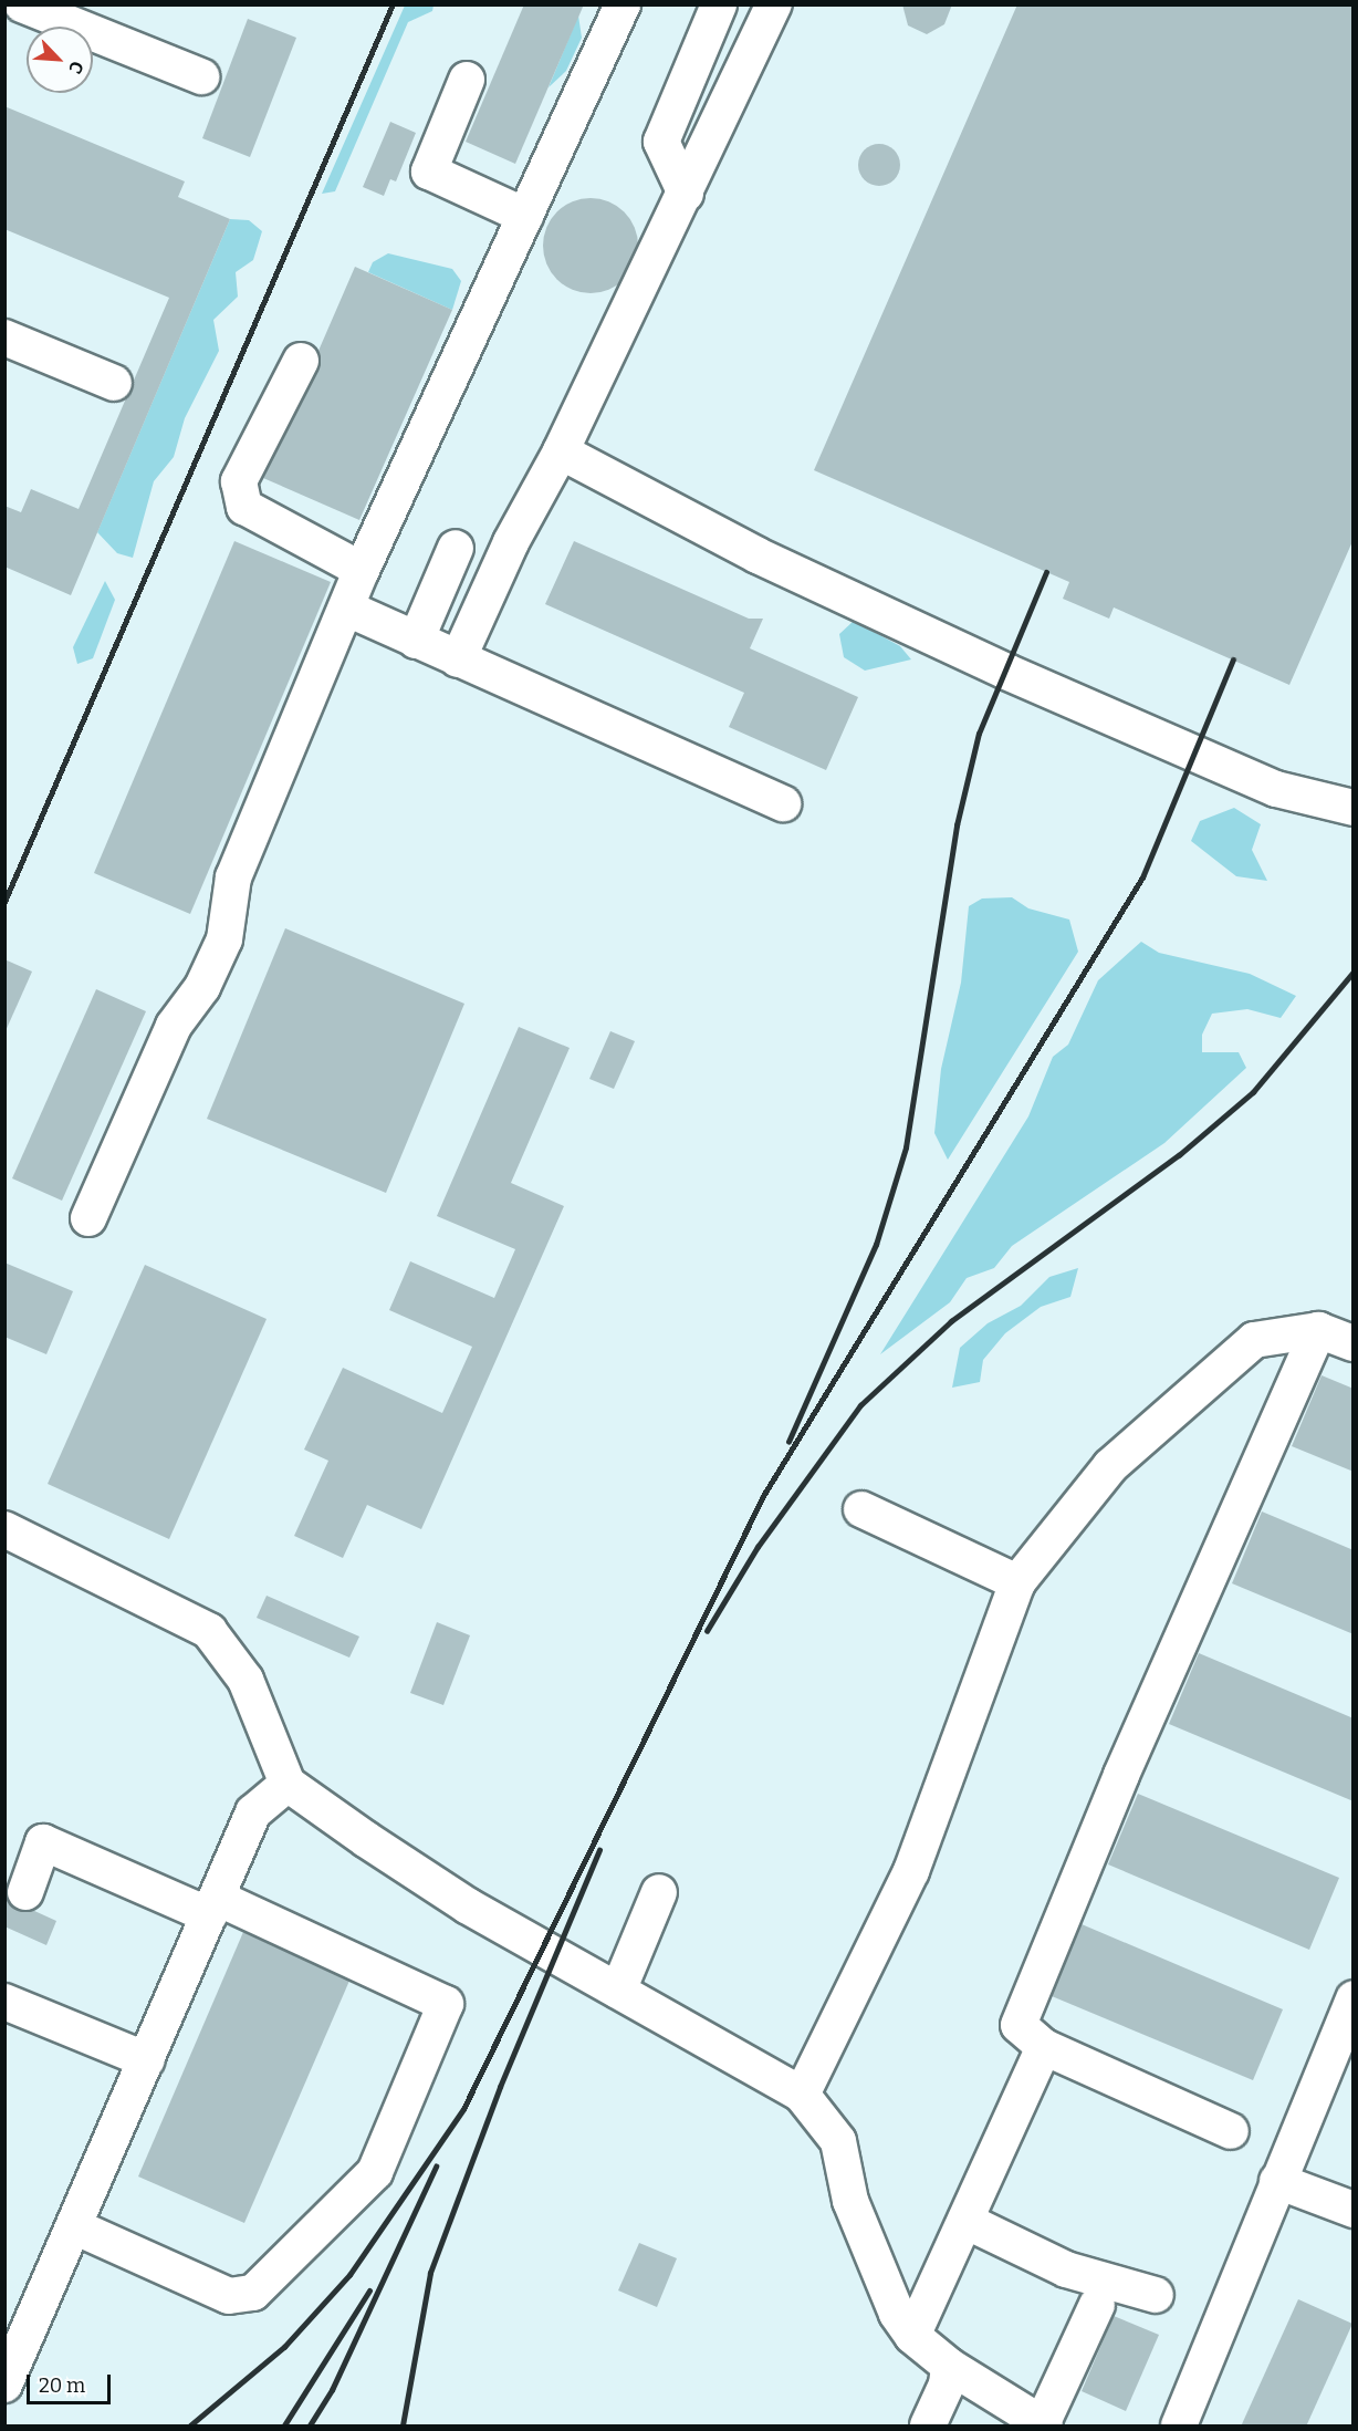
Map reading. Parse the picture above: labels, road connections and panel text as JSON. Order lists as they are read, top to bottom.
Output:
{
  "scale_bar": "20 m",
  "north": "bottom right"
}
